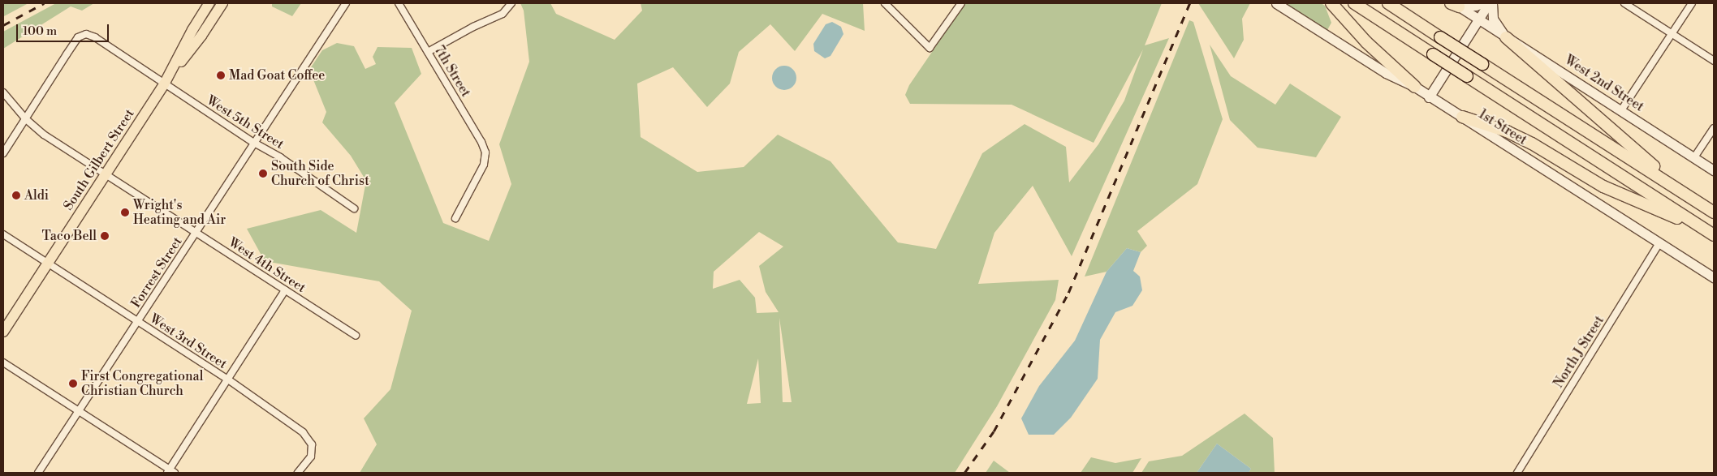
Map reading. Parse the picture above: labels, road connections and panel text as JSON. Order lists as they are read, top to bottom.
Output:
{
  "streets": {
    "main road": ["South Gilbert Street"],
    "street": [
      "7th Street",
      "West 2nd Street",
      "West 5th Street",
      "1st Street",
      "West 4th Street",
      "Forrest Street",
      "West 3rd Street",
      "North J Street"
    ]
  },
  "crossings": [
    ["West 5th Street", "South Gilbert Street"],
    ["West 5th Street", "West 4th Street"],
    ["West 5th Street", "Forrest Street"],
    ["1st Street", "North J Street"],
    ["South Gilbert Street", "West 4th Street"],
    ["South Gilbert Street", "West 3rd Street"],
    ["West 4th Street", "Forrest Street"],
    ["Forrest Street", "West 3rd Street"]
  ],
  "places": [
    "Mad Goat Coffee",
    "South Side Church of Christ",
    "Aldi",
    "Wright's Heating and Air",
    "Taco Bell",
    "First Congregational Christian Church"
  ],
  "scale_bar": "100 m"
}
